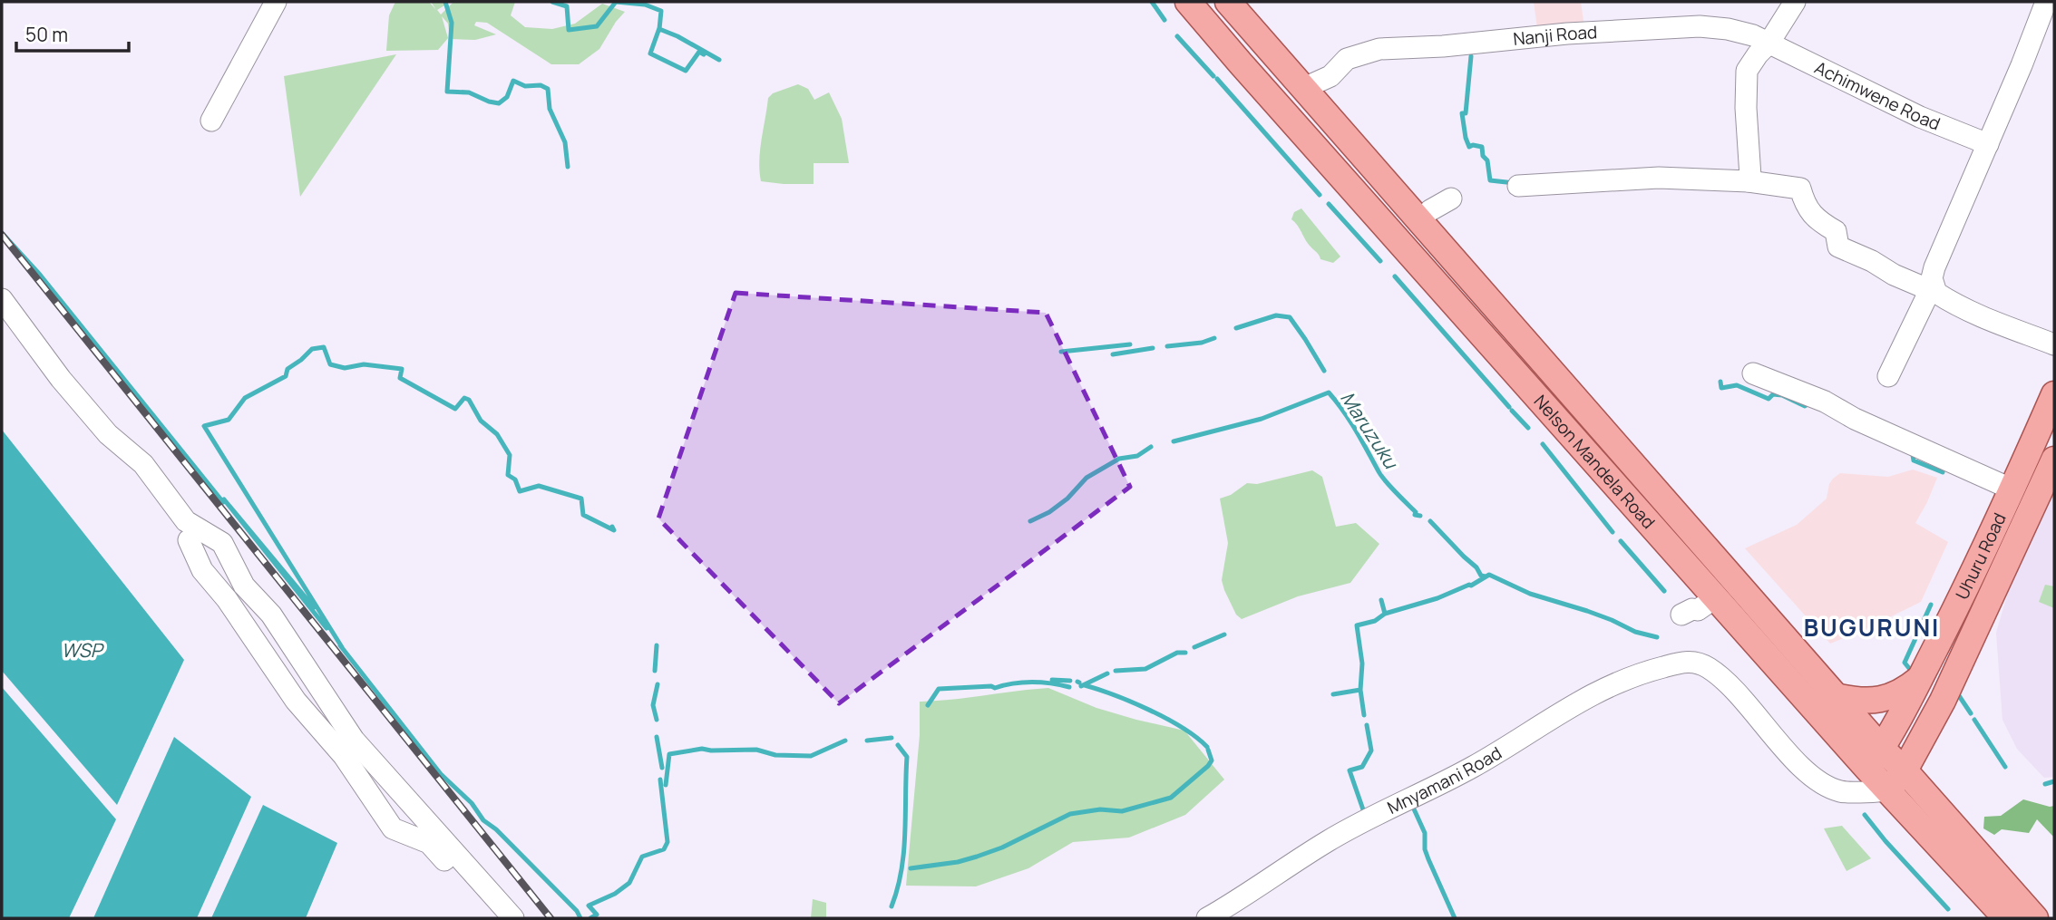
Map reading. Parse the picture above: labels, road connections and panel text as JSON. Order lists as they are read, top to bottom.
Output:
{
  "streets": {
    "main road": ["Nelson Mandela Road", "Uhuru Road"],
    "street": ["Nanji Road", "Achimwene Road", "Mnyamani Road"]
  },
  "crossings": [
    ["Nanji Road", "Achimwene Road"],
    ["Nanji Road", "Nelson Mandela Road"],
    ["Nelson Mandela Road", "Uhuru Road"],
    ["Nelson Mandela Road", "Mnyamani Road"],
    ["Uhuru Road", "Mnyamani Road"]
  ],
  "districts": ["BUGURUNI"],
  "water": ["Maruzuku", "WSP"],
  "scale_bar": "50 m"
}
